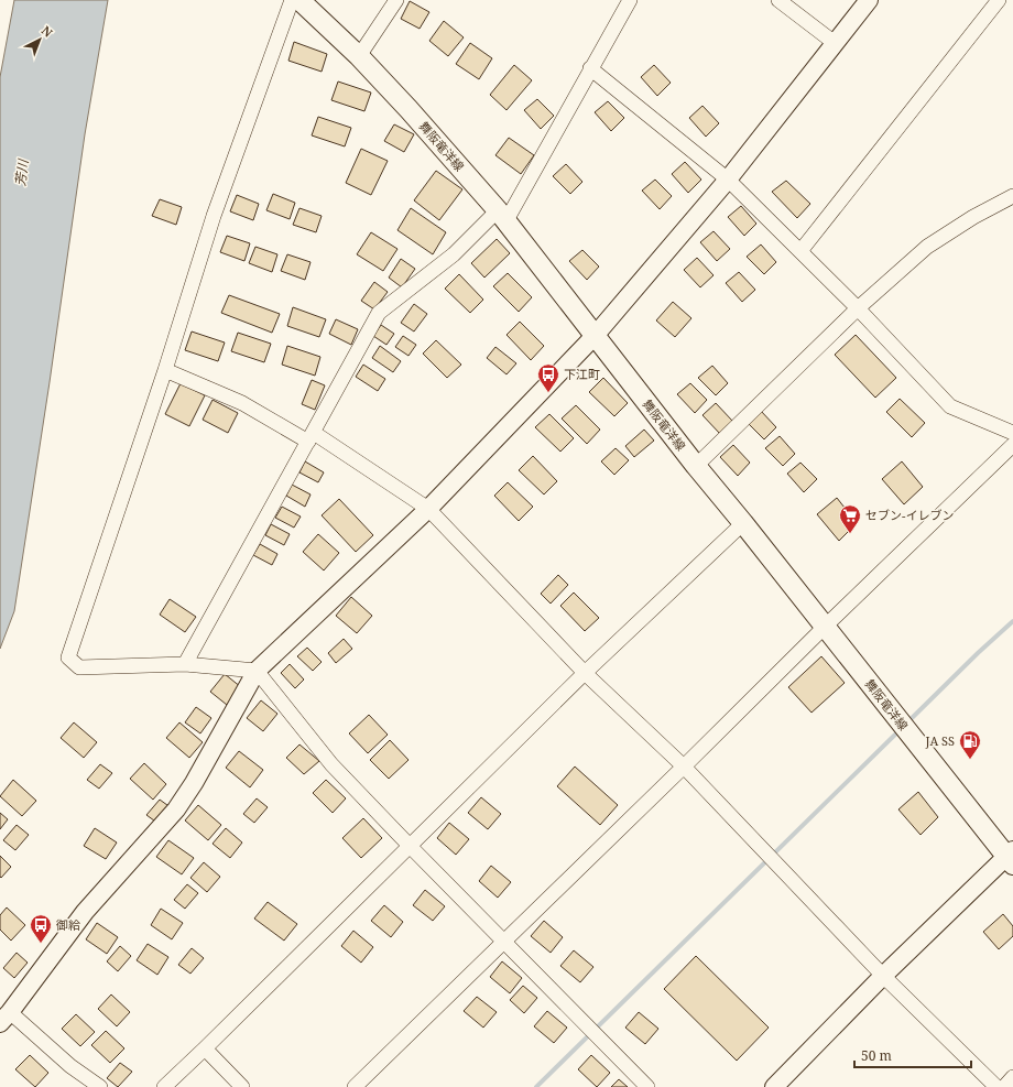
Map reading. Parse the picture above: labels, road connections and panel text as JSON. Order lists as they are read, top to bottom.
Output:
{
  "streets": {
    "main road": ["舞阪竜洋線"]
  },
  "water": ["芳川"],
  "places": {
    "bus stop": ["下江町", "御給"],
    "supermarket": ["セブン-イレブン"],
    "fuel station": ["JA SS"]
  },
  "scale_bar": "50 m",
  "north": "top right"
}
